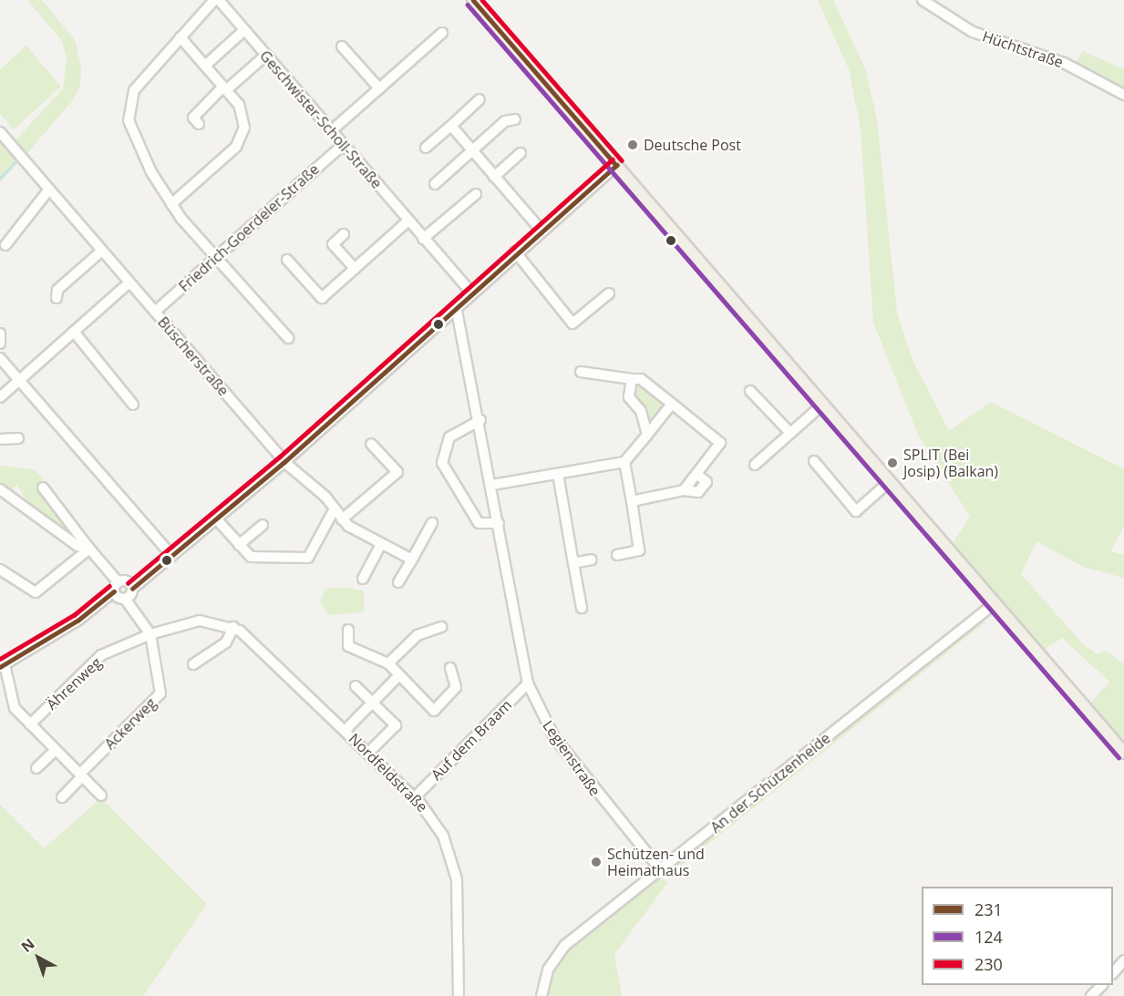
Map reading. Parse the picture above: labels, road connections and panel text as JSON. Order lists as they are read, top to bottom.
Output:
{
  "streets": {
    "street": [
      "Hüchtstraße",
      "Geschwister-Scholl-Straße",
      "Friedrich-Goerdeler-Straße",
      "Büscherstraße",
      "Ährenweg",
      "Ackerweg",
      "Auf dem Braam",
      "Legienstraße",
      "Nordfeldstraße",
      "An der Schützenheide"
    ]
  },
  "crossings": [
    ["Geschwister-Scholl-Straße", "Friedrich-Goerdeler-Straße"],
    ["Friedrich-Goerdeler-Straße", "Büscherstraße"],
    ["Ährenweg", "Ackerweg"],
    ["Auf dem Braam", "Legienstraße"],
    ["Auf dem Braam", "Nordfeldstraße"],
    ["Legienstraße", "An der Schützenheide"]
  ],
  "places": ["Deutsche Post", "SPLIT (Bei Josip) (Balkan)", "Schützen- und Heimathaus"],
  "lines": ["transit line 231", "transit line 230", "transit line 124"],
  "legend": ["231", "124", "230"],
  "north": "top left"
}
